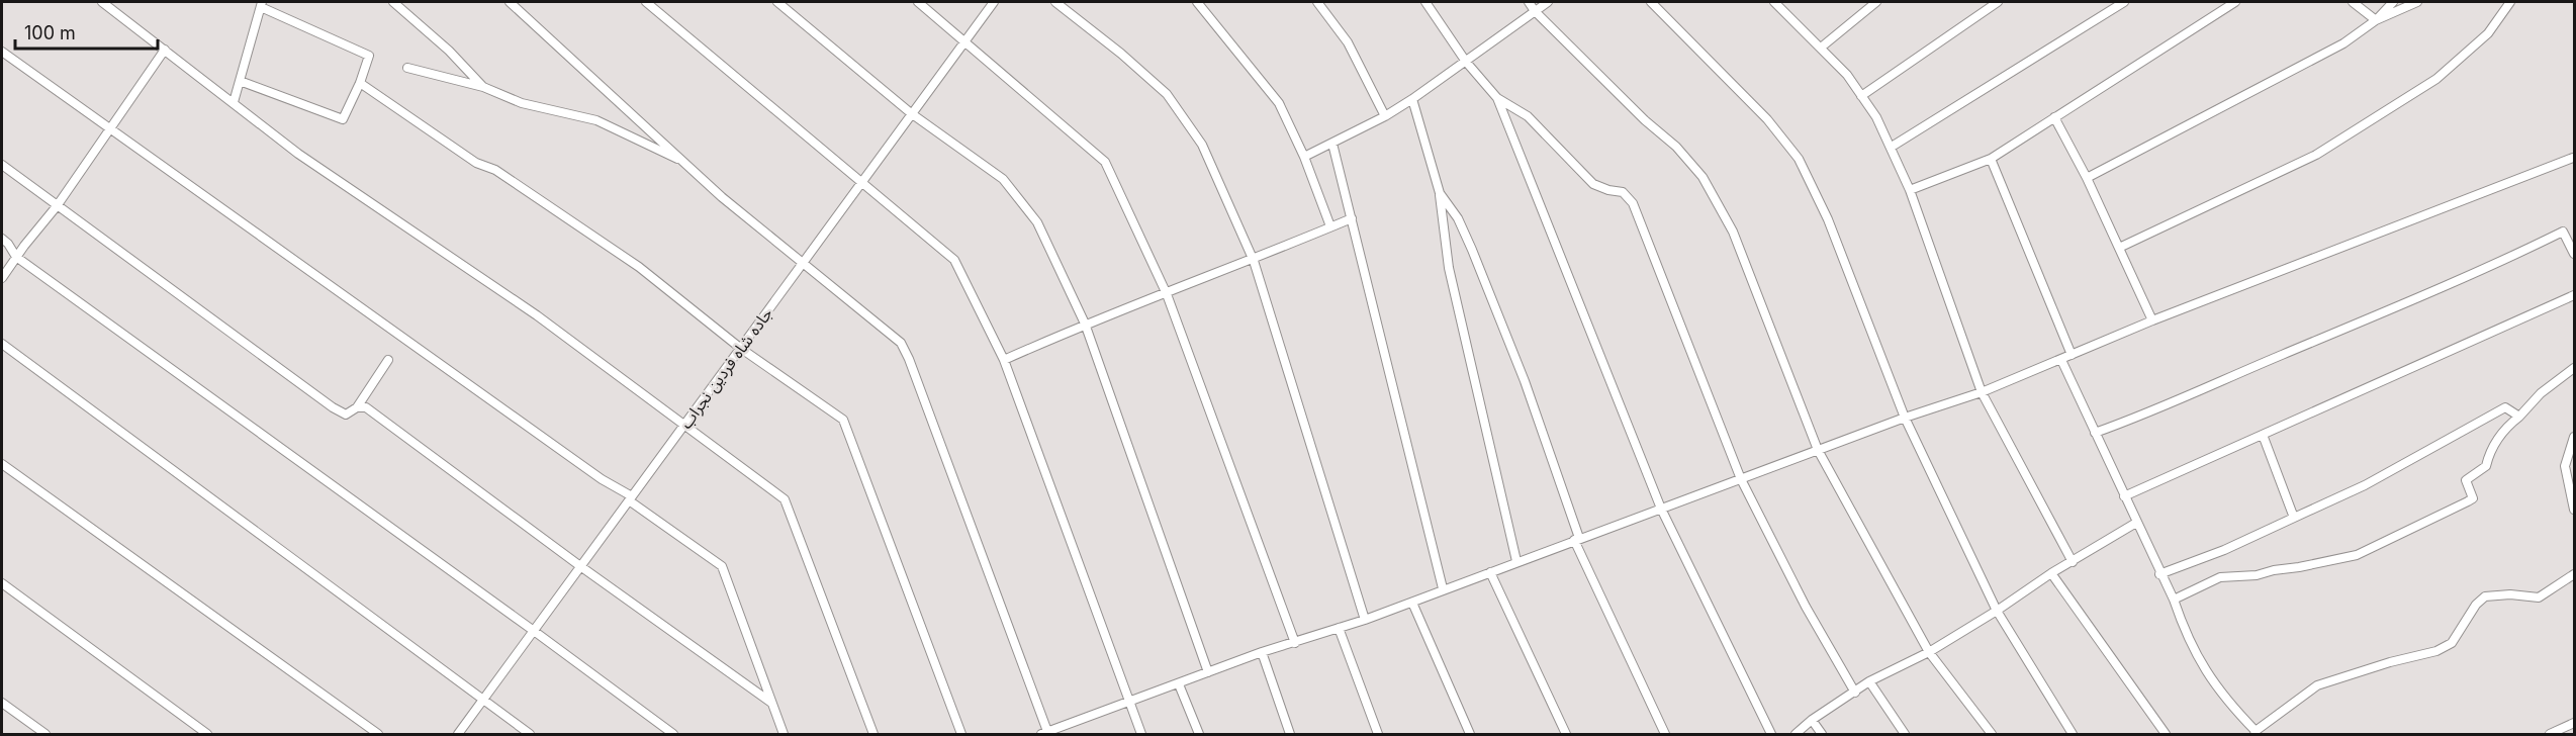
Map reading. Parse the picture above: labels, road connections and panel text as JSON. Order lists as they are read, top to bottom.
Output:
{
  "streets": {
    "street": ["جاده شاه فردین نجراب"]
  },
  "scale_bar": "100 m"
}
